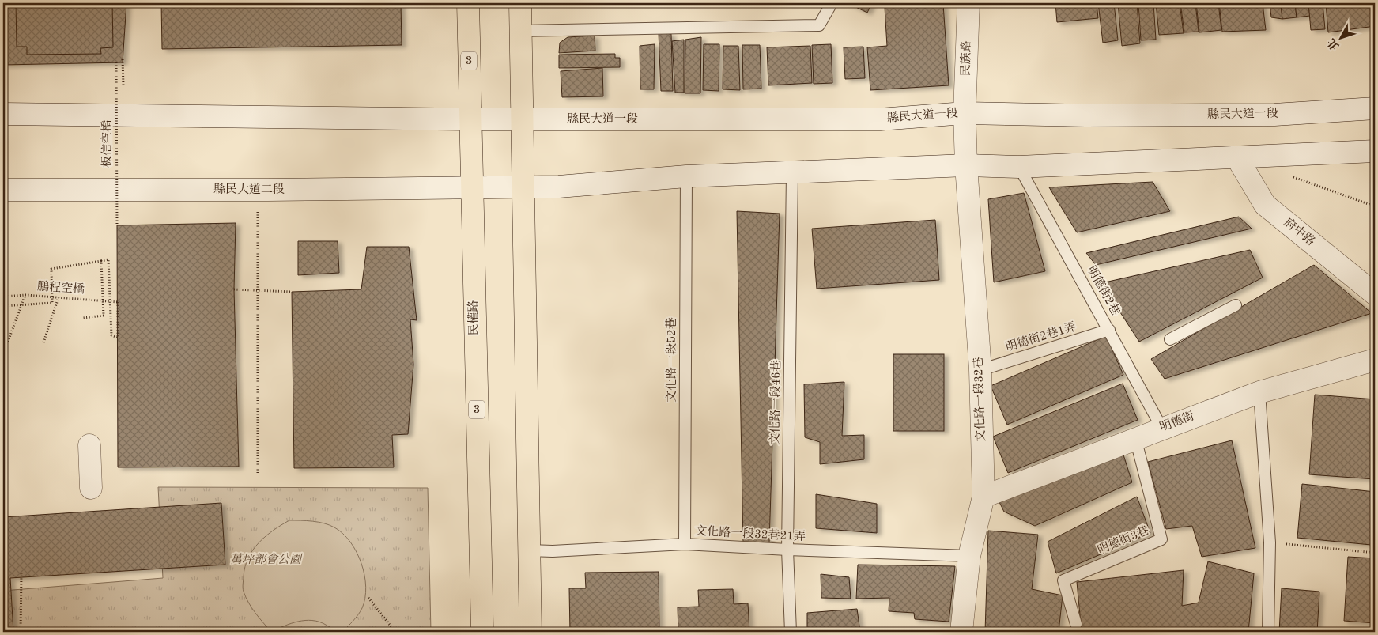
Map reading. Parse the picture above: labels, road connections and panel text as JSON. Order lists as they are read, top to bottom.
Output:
{
  "streets": {
    "main road": [
      "民族路",
      "3",
      "縣民大道一段",
      "縣民大道二段",
      "府中路",
      "民權路",
      "文化路一段32巷",
      "明德街"
    ],
    "lane": [
      "明德街2巷",
      "明德街2巷1弄",
      "文化路一段52巷",
      "文化路一段46巷",
      "文化路一段32巷21弄",
      "明德街3巷"
    ],
    "path": ["板信空橋", "鵬程空橋"]
  },
  "crossings": [
    ["民族路", "縣民大道一段"],
    ["民族路", "文化路一段32巷"],
    ["縣民大道一段", "民權路"],
    ["縣民大道二段", "民權路"],
    ["明德街2巷", "明德街2巷1弄"],
    ["明德街2巷", "明德街"],
    ["明德街2巷1弄", "文化路一段32巷"],
    ["文化路一段52巷", "文化路一段32巷21弄"],
    ["文化路一段32巷", "明德街"],
    ["文化路一段32巷", "文化路一段32巷21弄"],
    ["文化路一段46巷", "文化路一段32巷21弄"],
    ["明德街", "明德街3巷"]
  ],
  "parks": ["萬坪都會公園"],
  "north": "bottom left"
}
